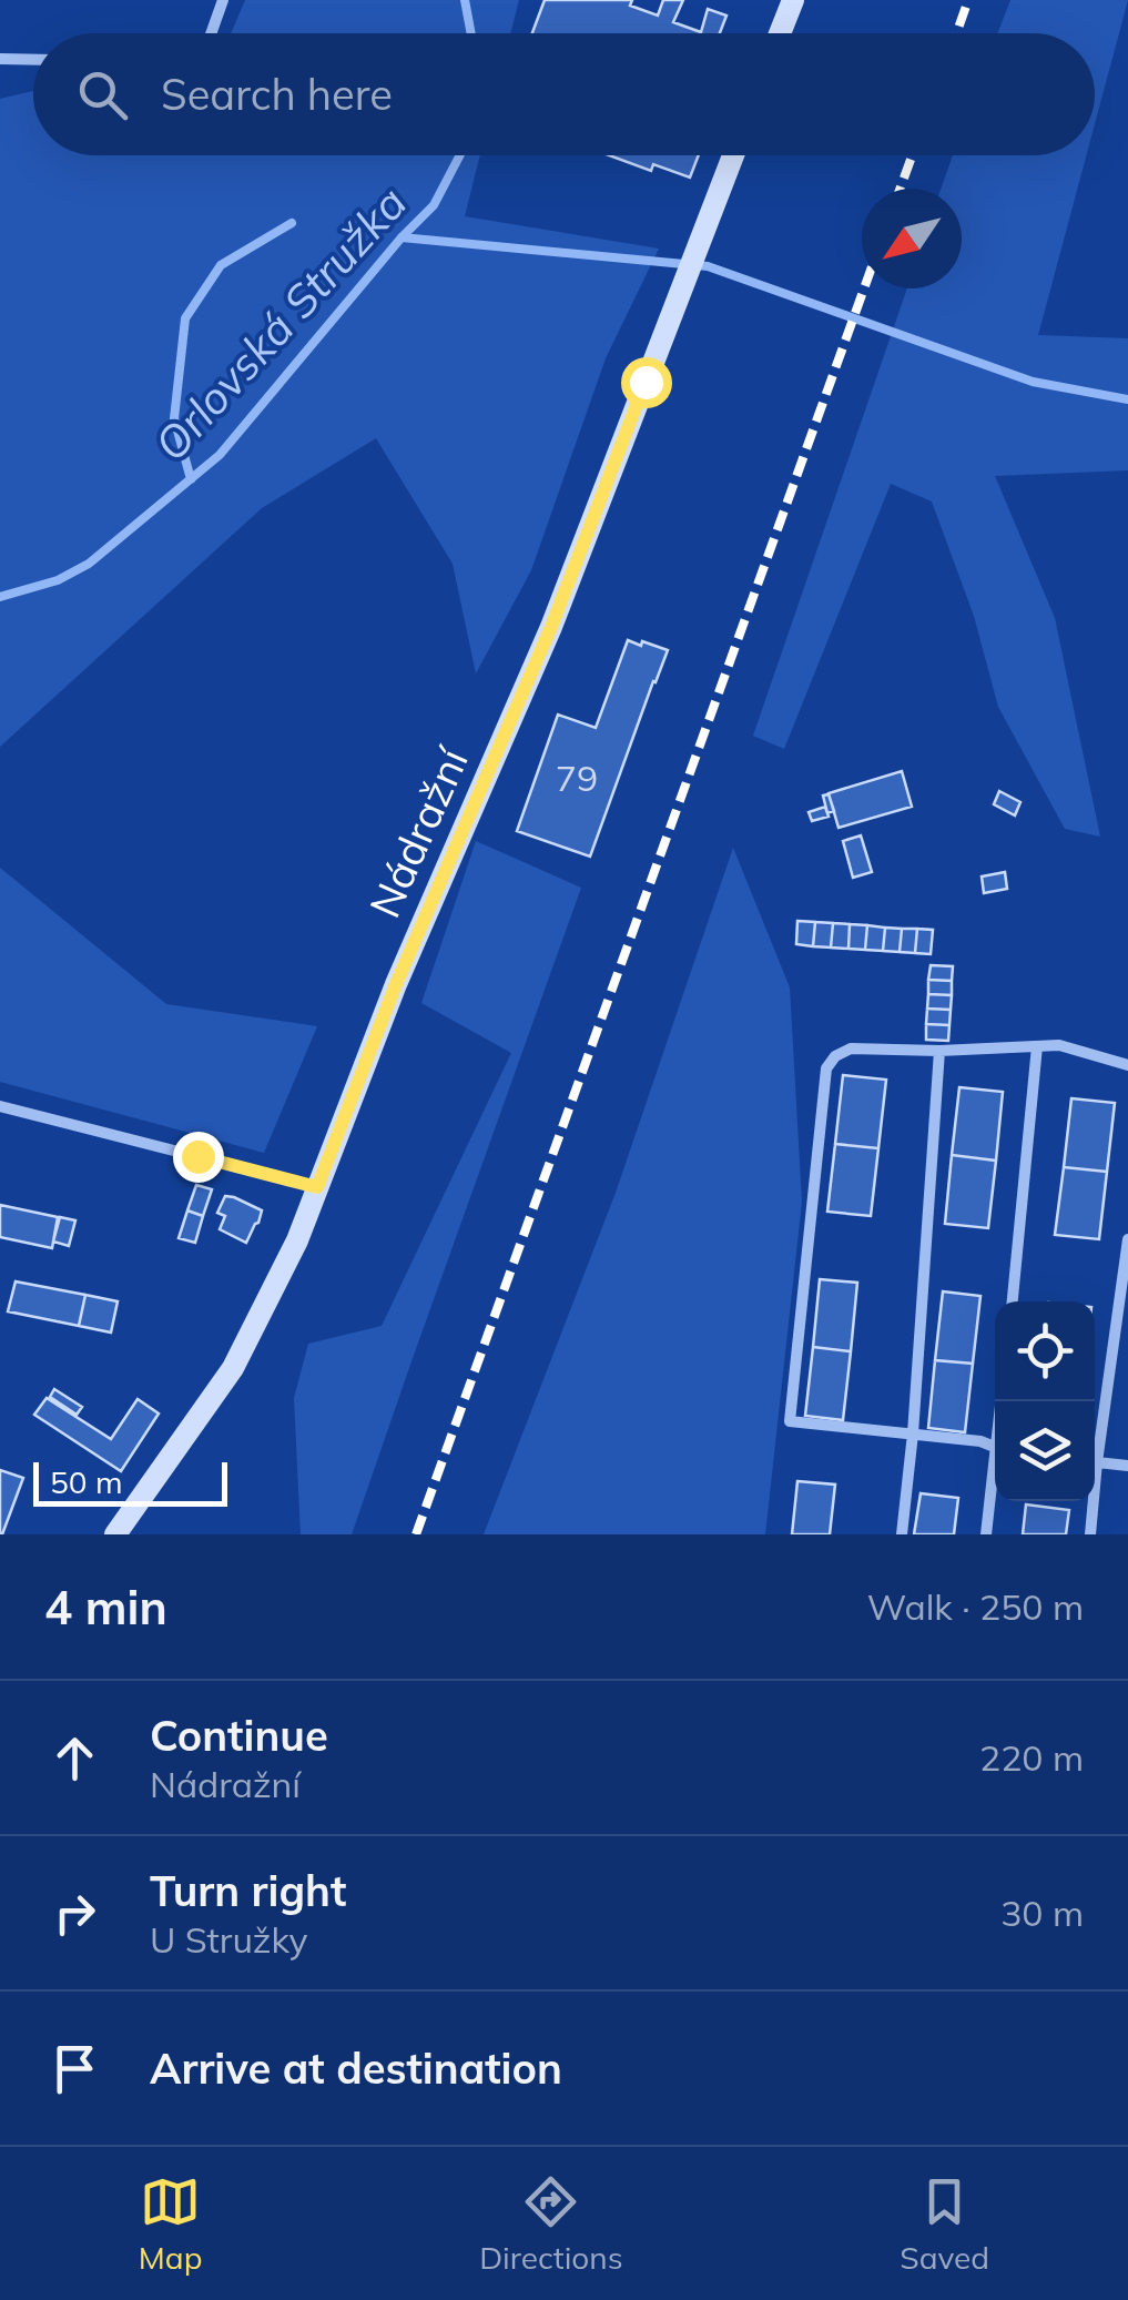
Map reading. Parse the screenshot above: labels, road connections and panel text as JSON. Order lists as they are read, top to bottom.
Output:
{
  "streets": {
    "street": ["Nádražní"]
  },
  "water": ["Orlovská Stružka"],
  "house_numbers": ["79"],
  "scale_bar": "50 m",
  "north": "bottom left",
  "page": {
    "search": "Search here",
    "scale": "50 m",
    "heading": ["4 min", "Walk · 250 m"],
    "list": [
      ["Continue", "Nádražní", "220 m"],
      ["Turn right", "U Stružky", "30 m"],
      "Arrive at destination"
    ],
    "nav": ["Map", "Directions", "Saved"]
  }
}
